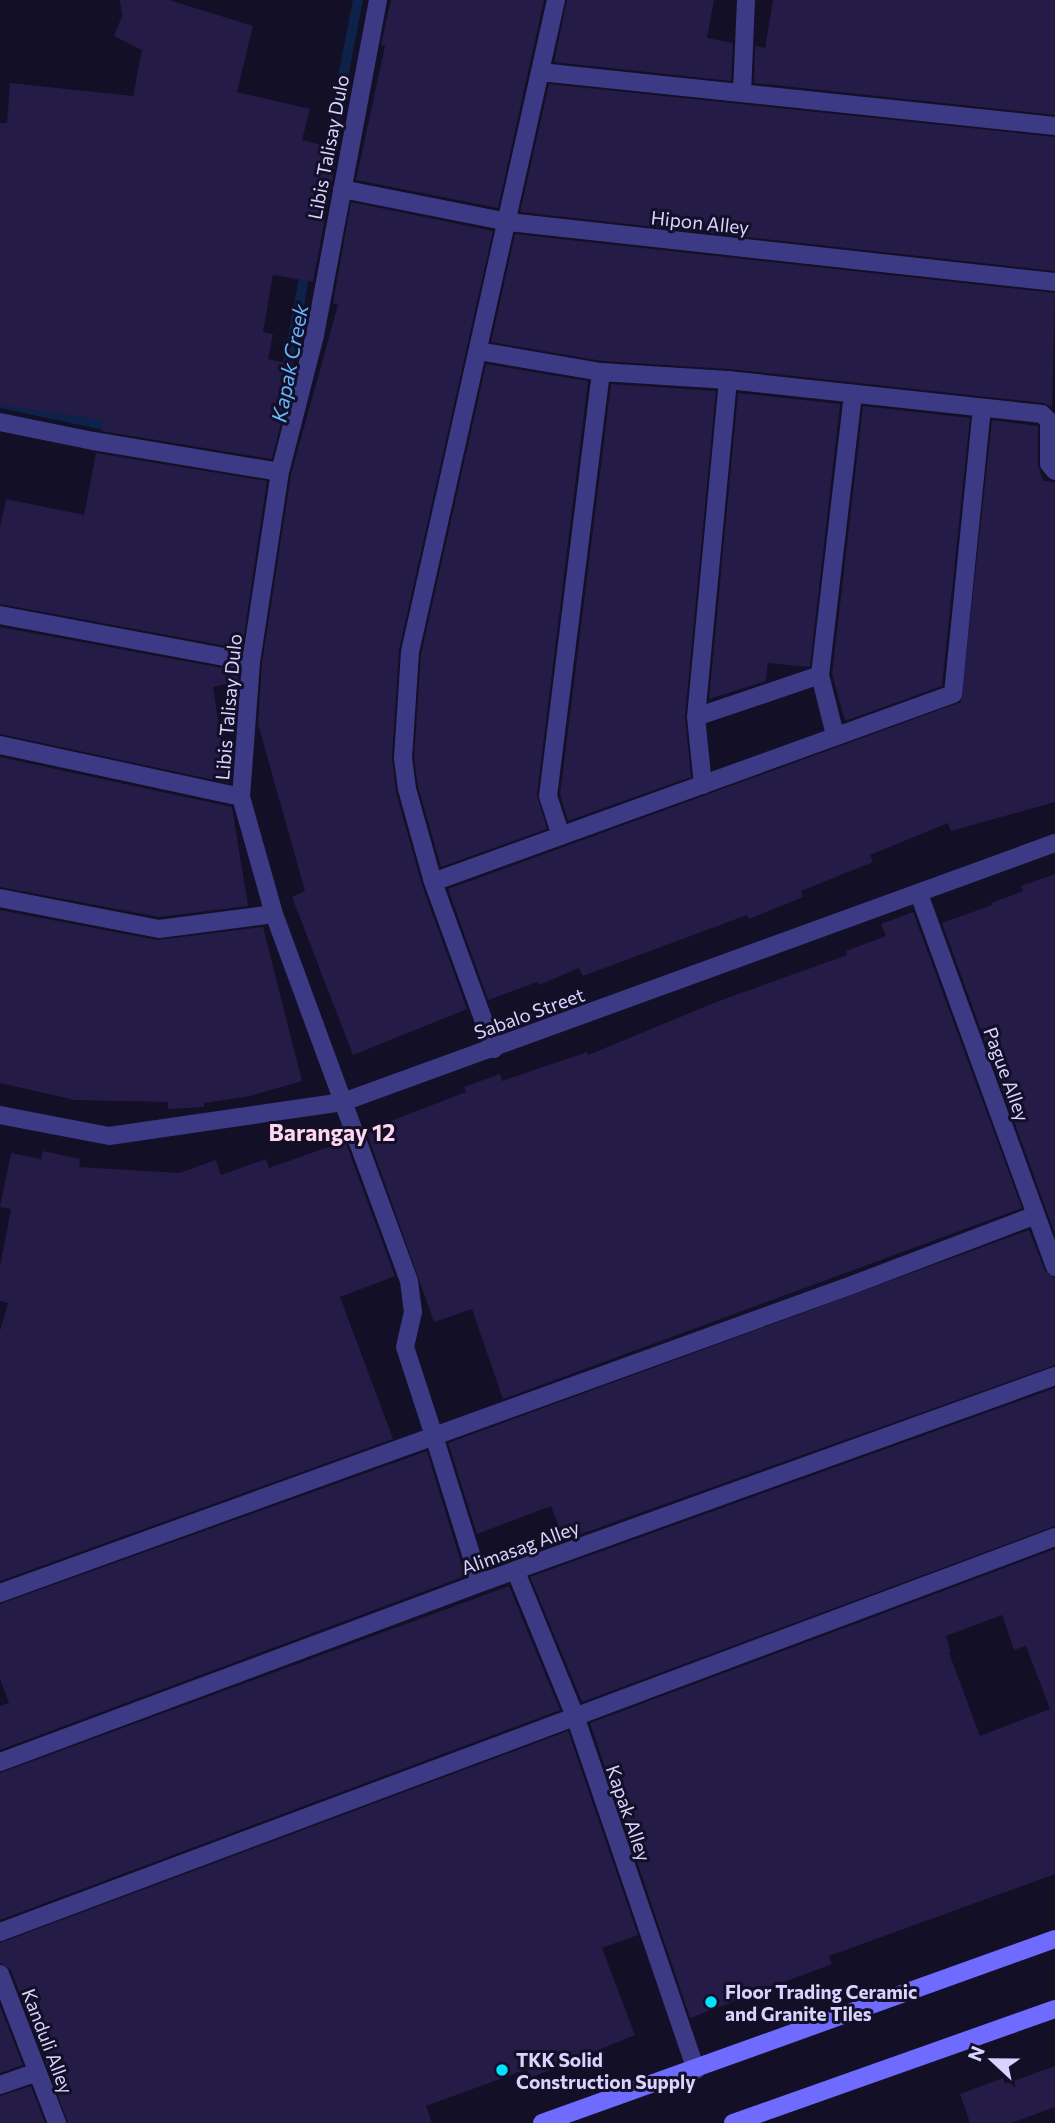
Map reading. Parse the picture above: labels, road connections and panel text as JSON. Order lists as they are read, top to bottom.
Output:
{
  "streets": {
    "street": [
      "Libis Talisay Dulo",
      "Hipon Alley",
      "Sabalo Street",
      "Pague Alley",
      "Alimasag Alley",
      "Kapak Alley",
      "Kanduli Alley"
    ]
  },
  "crossings": [
    ["Libis Talisay Dulo", "Hipon Alley"],
    ["Libis Talisay Dulo", "Sabalo Street"],
    ["Libis Talisay Dulo", "Alimasag Alley"],
    ["Sabalo Street", "Pague Alley"],
    ["Alimasag Alley", "Kapak Alley"]
  ],
  "districts": ["Barangay 12"],
  "water": ["Kapak Creek"],
  "places": ["Floor Trading Ceramic and Granite Tiles", "TKK Solid Construction Supply"],
  "north": "left"
}
